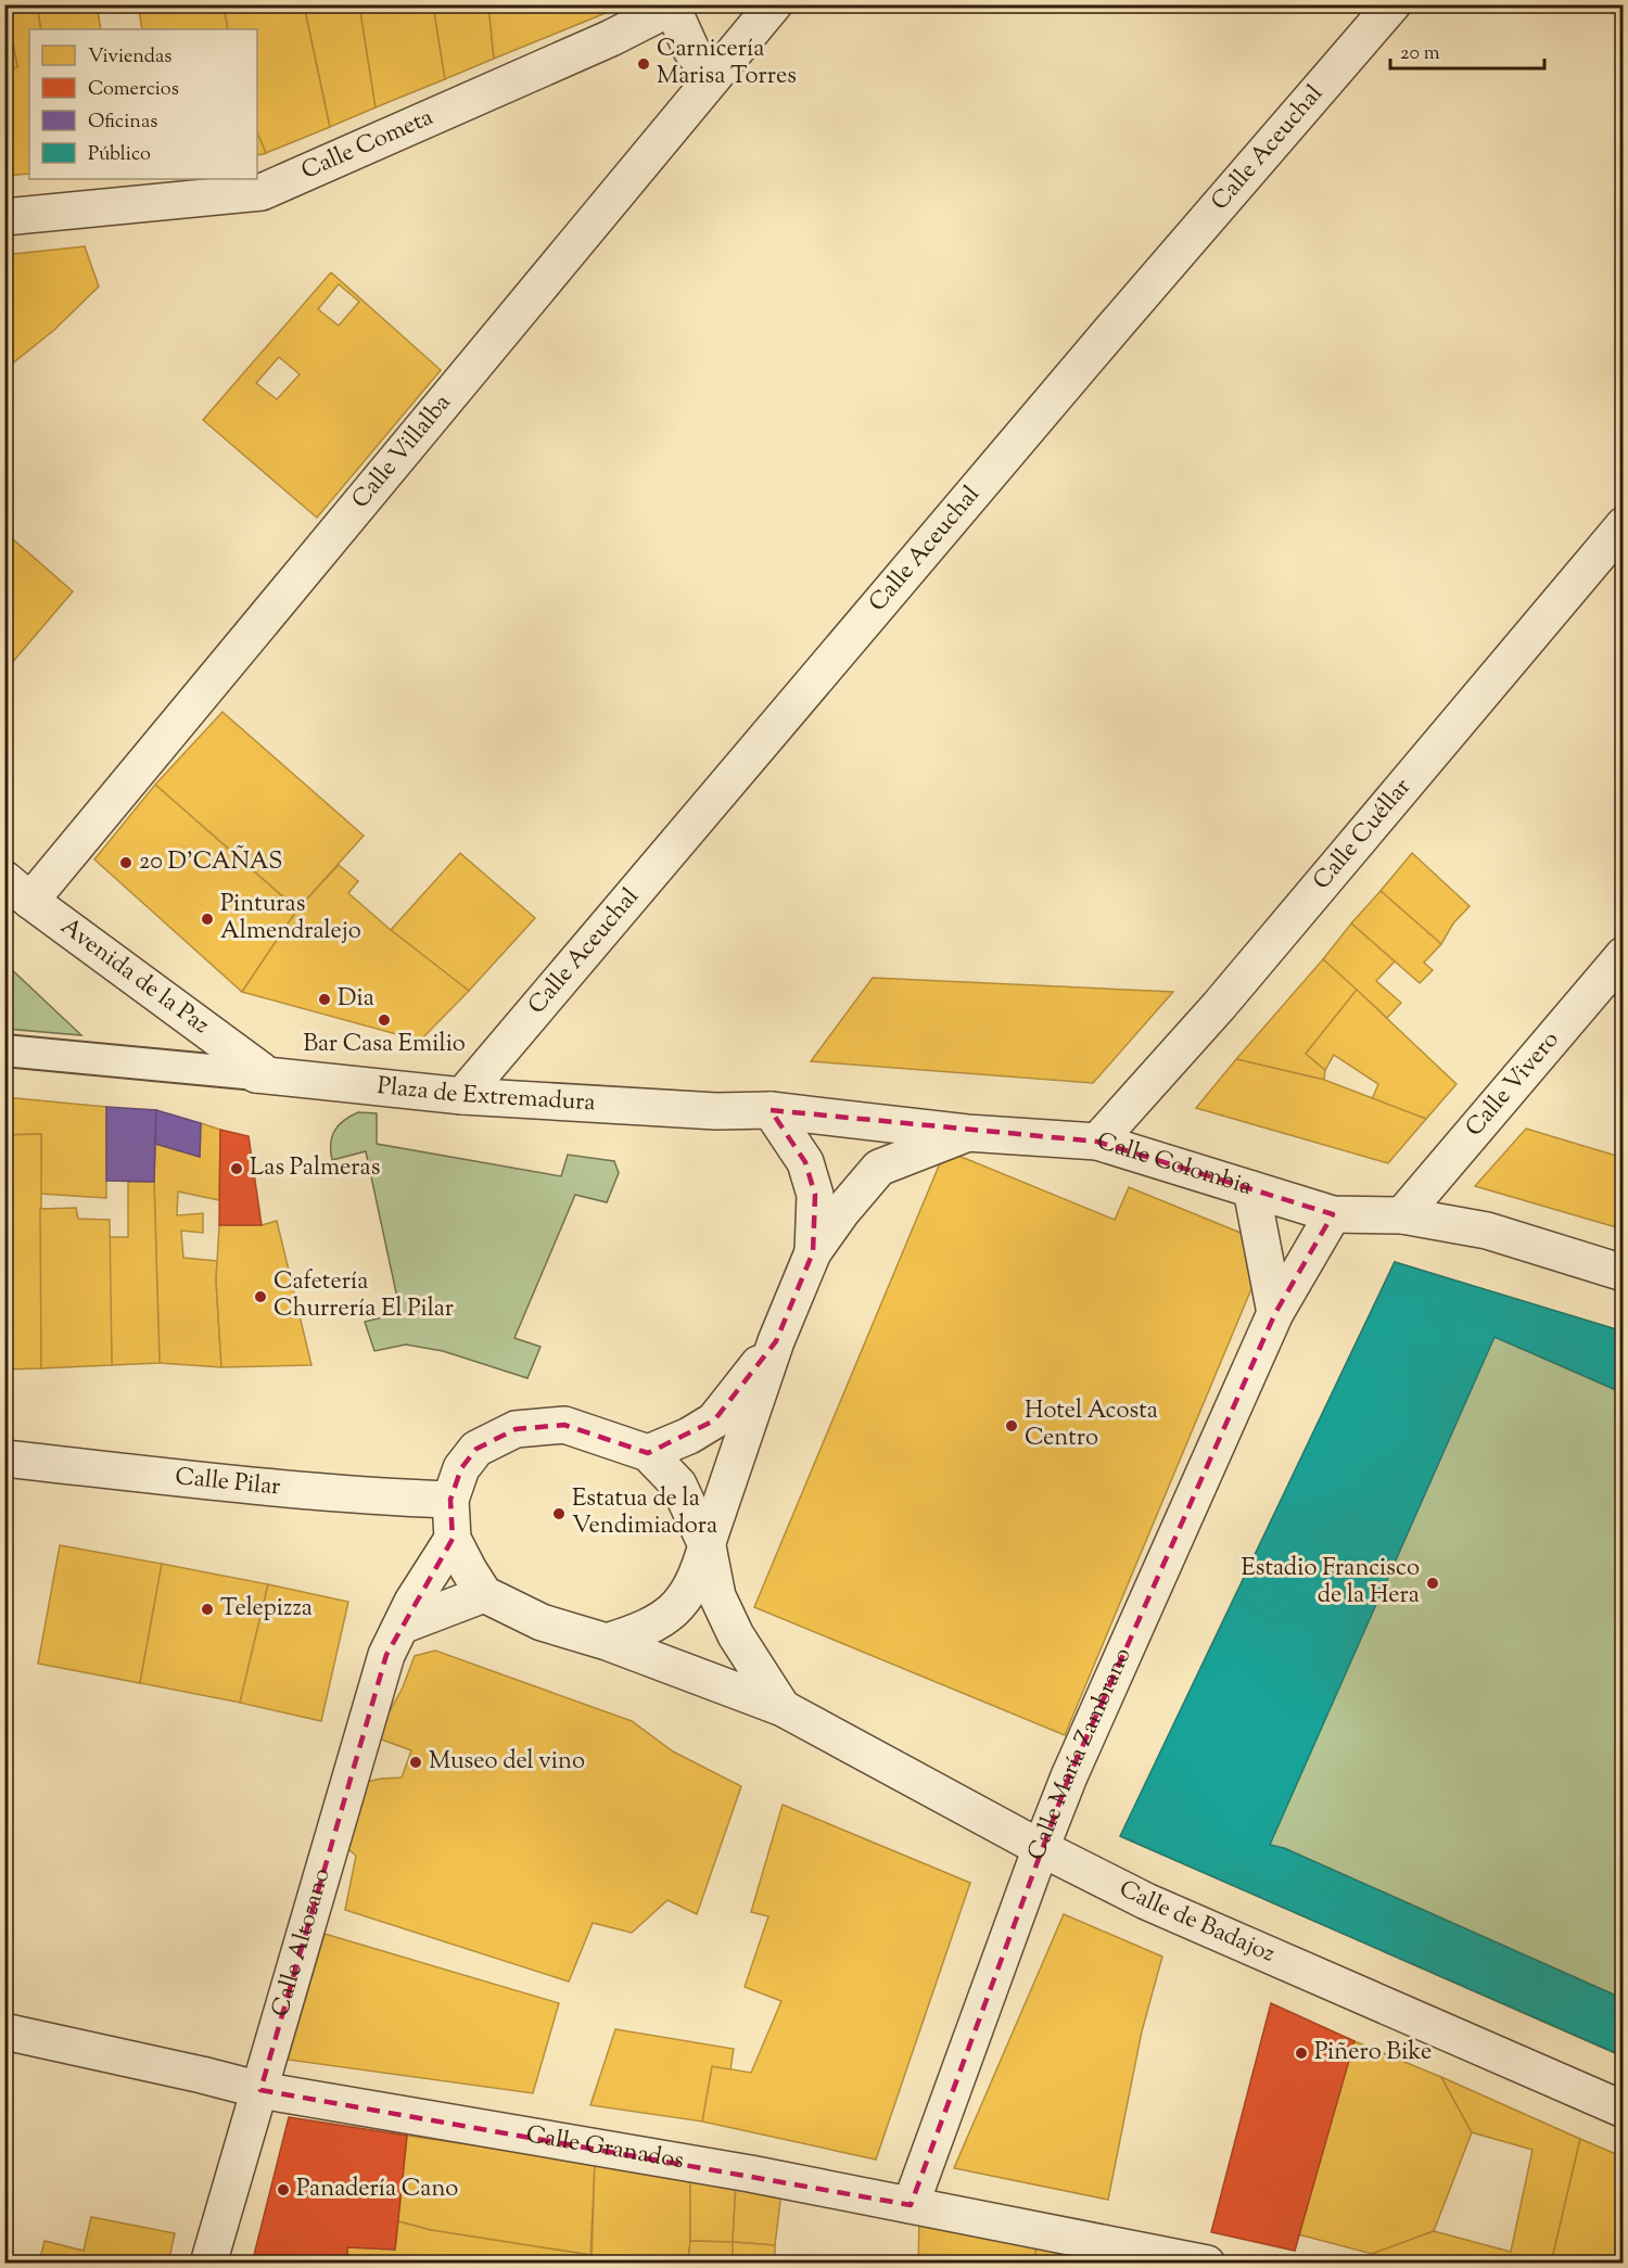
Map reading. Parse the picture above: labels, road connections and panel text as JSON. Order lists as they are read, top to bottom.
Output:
{
  "streets": {
    "street": [
      "Calle Cometa",
      "Calle Aceuchal",
      "Calle Villalba",
      "Calle Cuéllar",
      "Avenida de la Paz",
      "Calle Vivero",
      "Plaza de Extremadura",
      "Calle Colombia",
      "Calle Pilar",
      "Calle María Zambrano",
      "Calle de Badajoz",
      "Calle Altozano",
      "Calle Granados"
    ]
  },
  "crossings": [
    ["Calle Aceuchal", "Plaza de Extremadura"],
    ["Calle Villalba", "Avenida de la Paz"],
    ["Calle Cuéllar", "Calle Colombia"],
    ["Avenida de la Paz", "Plaza de Extremadura"],
    ["Calle Vivero", "Calle Colombia"],
    ["Plaza de Extremadura", "Calle Colombia"],
    ["Calle Colombia", "Calle María Zambrano"],
    ["Calle Pilar", "Calle de Badajoz"],
    ["Calle María Zambrano", "Calle de Badajoz"],
    ["Calle María Zambrano", "Calle Granados"],
    ["Calle de Badajoz", "Calle Altozano"],
    ["Calle Altozano", "Calle Granados"]
  ],
  "places": [
    "Carnicería Marisa Torres",
    "20 D'CAÑAS",
    "Pinturas Almendralejo",
    "Dia",
    "Bar Casa Emilio",
    "Las Palmeras",
    "Cafetería Churrería El Pilar",
    "Hotel Acosta Centro",
    "Estatua de la Vendimiadora",
    "Estadio Francisco de la Hera",
    "Telepizza",
    "Museo del vino",
    "Piñero Bike",
    "Panadería Cano"
  ],
  "legend": [
    "Viviendas",
    "Comercios",
    "Oficinas",
    "Público"
  ],
  "scale_bar": "20 m"
}
